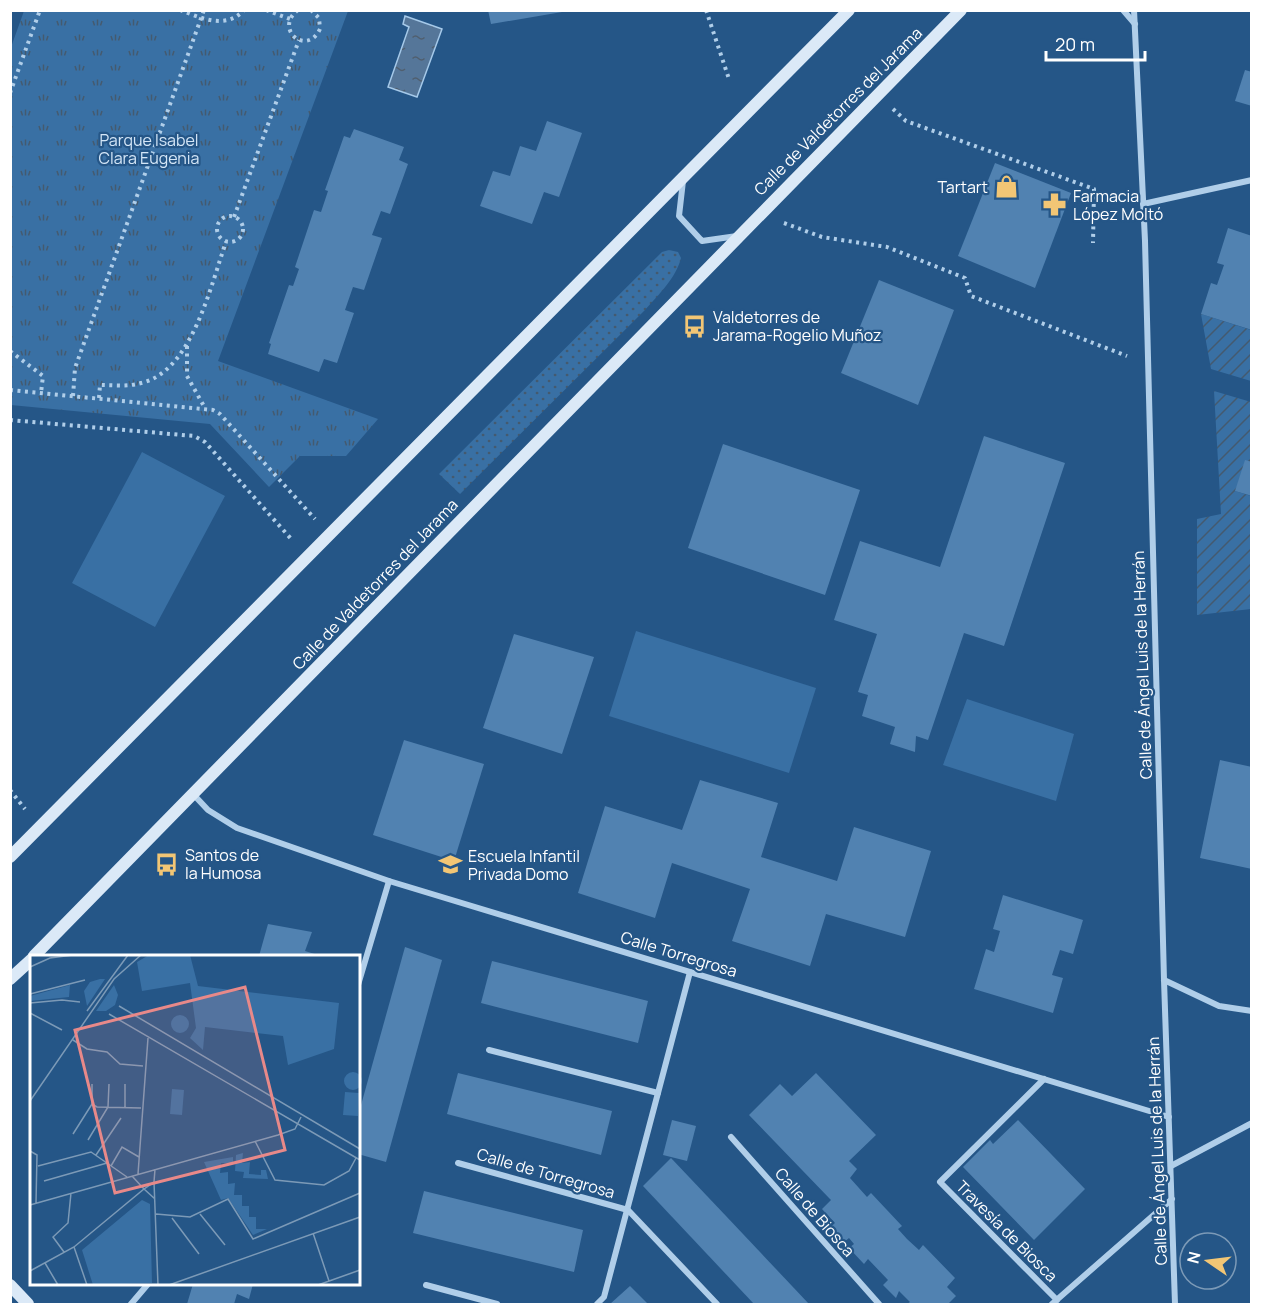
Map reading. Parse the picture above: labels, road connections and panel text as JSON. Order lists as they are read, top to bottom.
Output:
{
  "streets": {
    "street": [
      "Calle de Valdetorres del Jarama",
      "Calle de Ángel Luis de la Herrán",
      "Calle Torregrosa",
      "Calle de Torregrosa",
      "Calle de Biosca",
      "Travesía de Biosca"
    ]
  },
  "crossings": [
    ["Calle de Valdetorres del Jarama", "Calle Torregrosa"],
    ["Calle de Ángel Luis de la Herrán", "Calle Torregrosa"],
    ["Calle Torregrosa", "Calle de Torregrosa"],
    ["Calle Torregrosa", "Travesía de Biosca"]
  ],
  "parks": ["Parque Isabel Clara Eugenia"],
  "places": {
    "shop": ["Tartart"],
    "pharmacy": ["Farmacia López Moltó"],
    "bus stop": ["Valdetorres de Jarama-Rogelio Muñoz", "Santos de la Humosa"],
    "school or university": ["Escuela Infantil Privada Domo"]
  },
  "scale_bar": "20 m",
  "north": "left"
}
